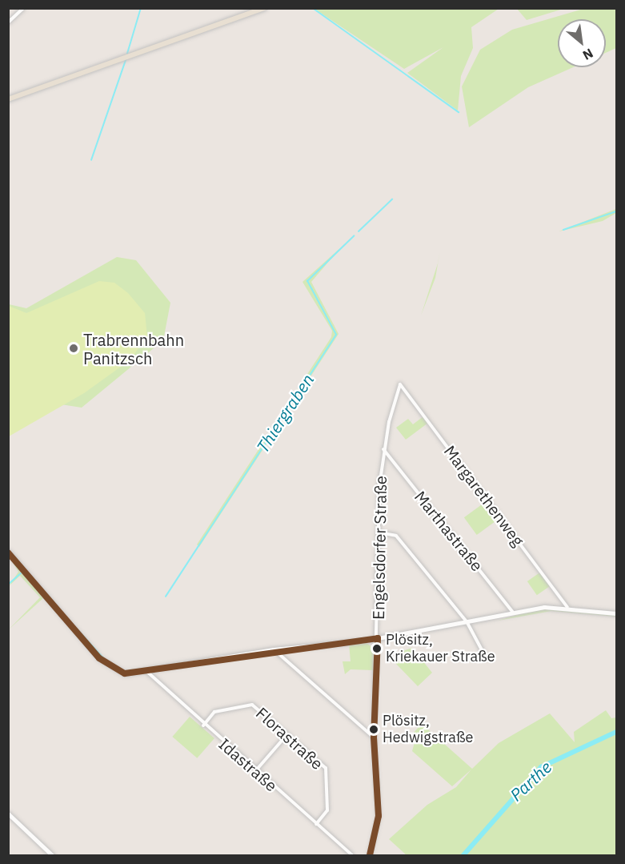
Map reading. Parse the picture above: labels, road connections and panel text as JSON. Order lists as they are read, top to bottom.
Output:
{
  "streets": {
    "street": [
      "Margarethenweg",
      "Marthastraße",
      "Engelsdorfer Straße",
      "Florastraße",
      "Idastraße"
    ]
  },
  "crossings": [
    ["Margarethenweg", "Engelsdorfer Straße"],
    ["Marthastraße", "Engelsdorfer Straße"],
    ["Florastraße", "Idastraße"]
  ],
  "water": ["Thiergraben", "Parthe"],
  "places": ["Trabrennbahn Panitzsch", "Plösitz, Kriekauer Straße", "Plösitz, Hedwigstraße"],
  "north": "bottom right"
}
